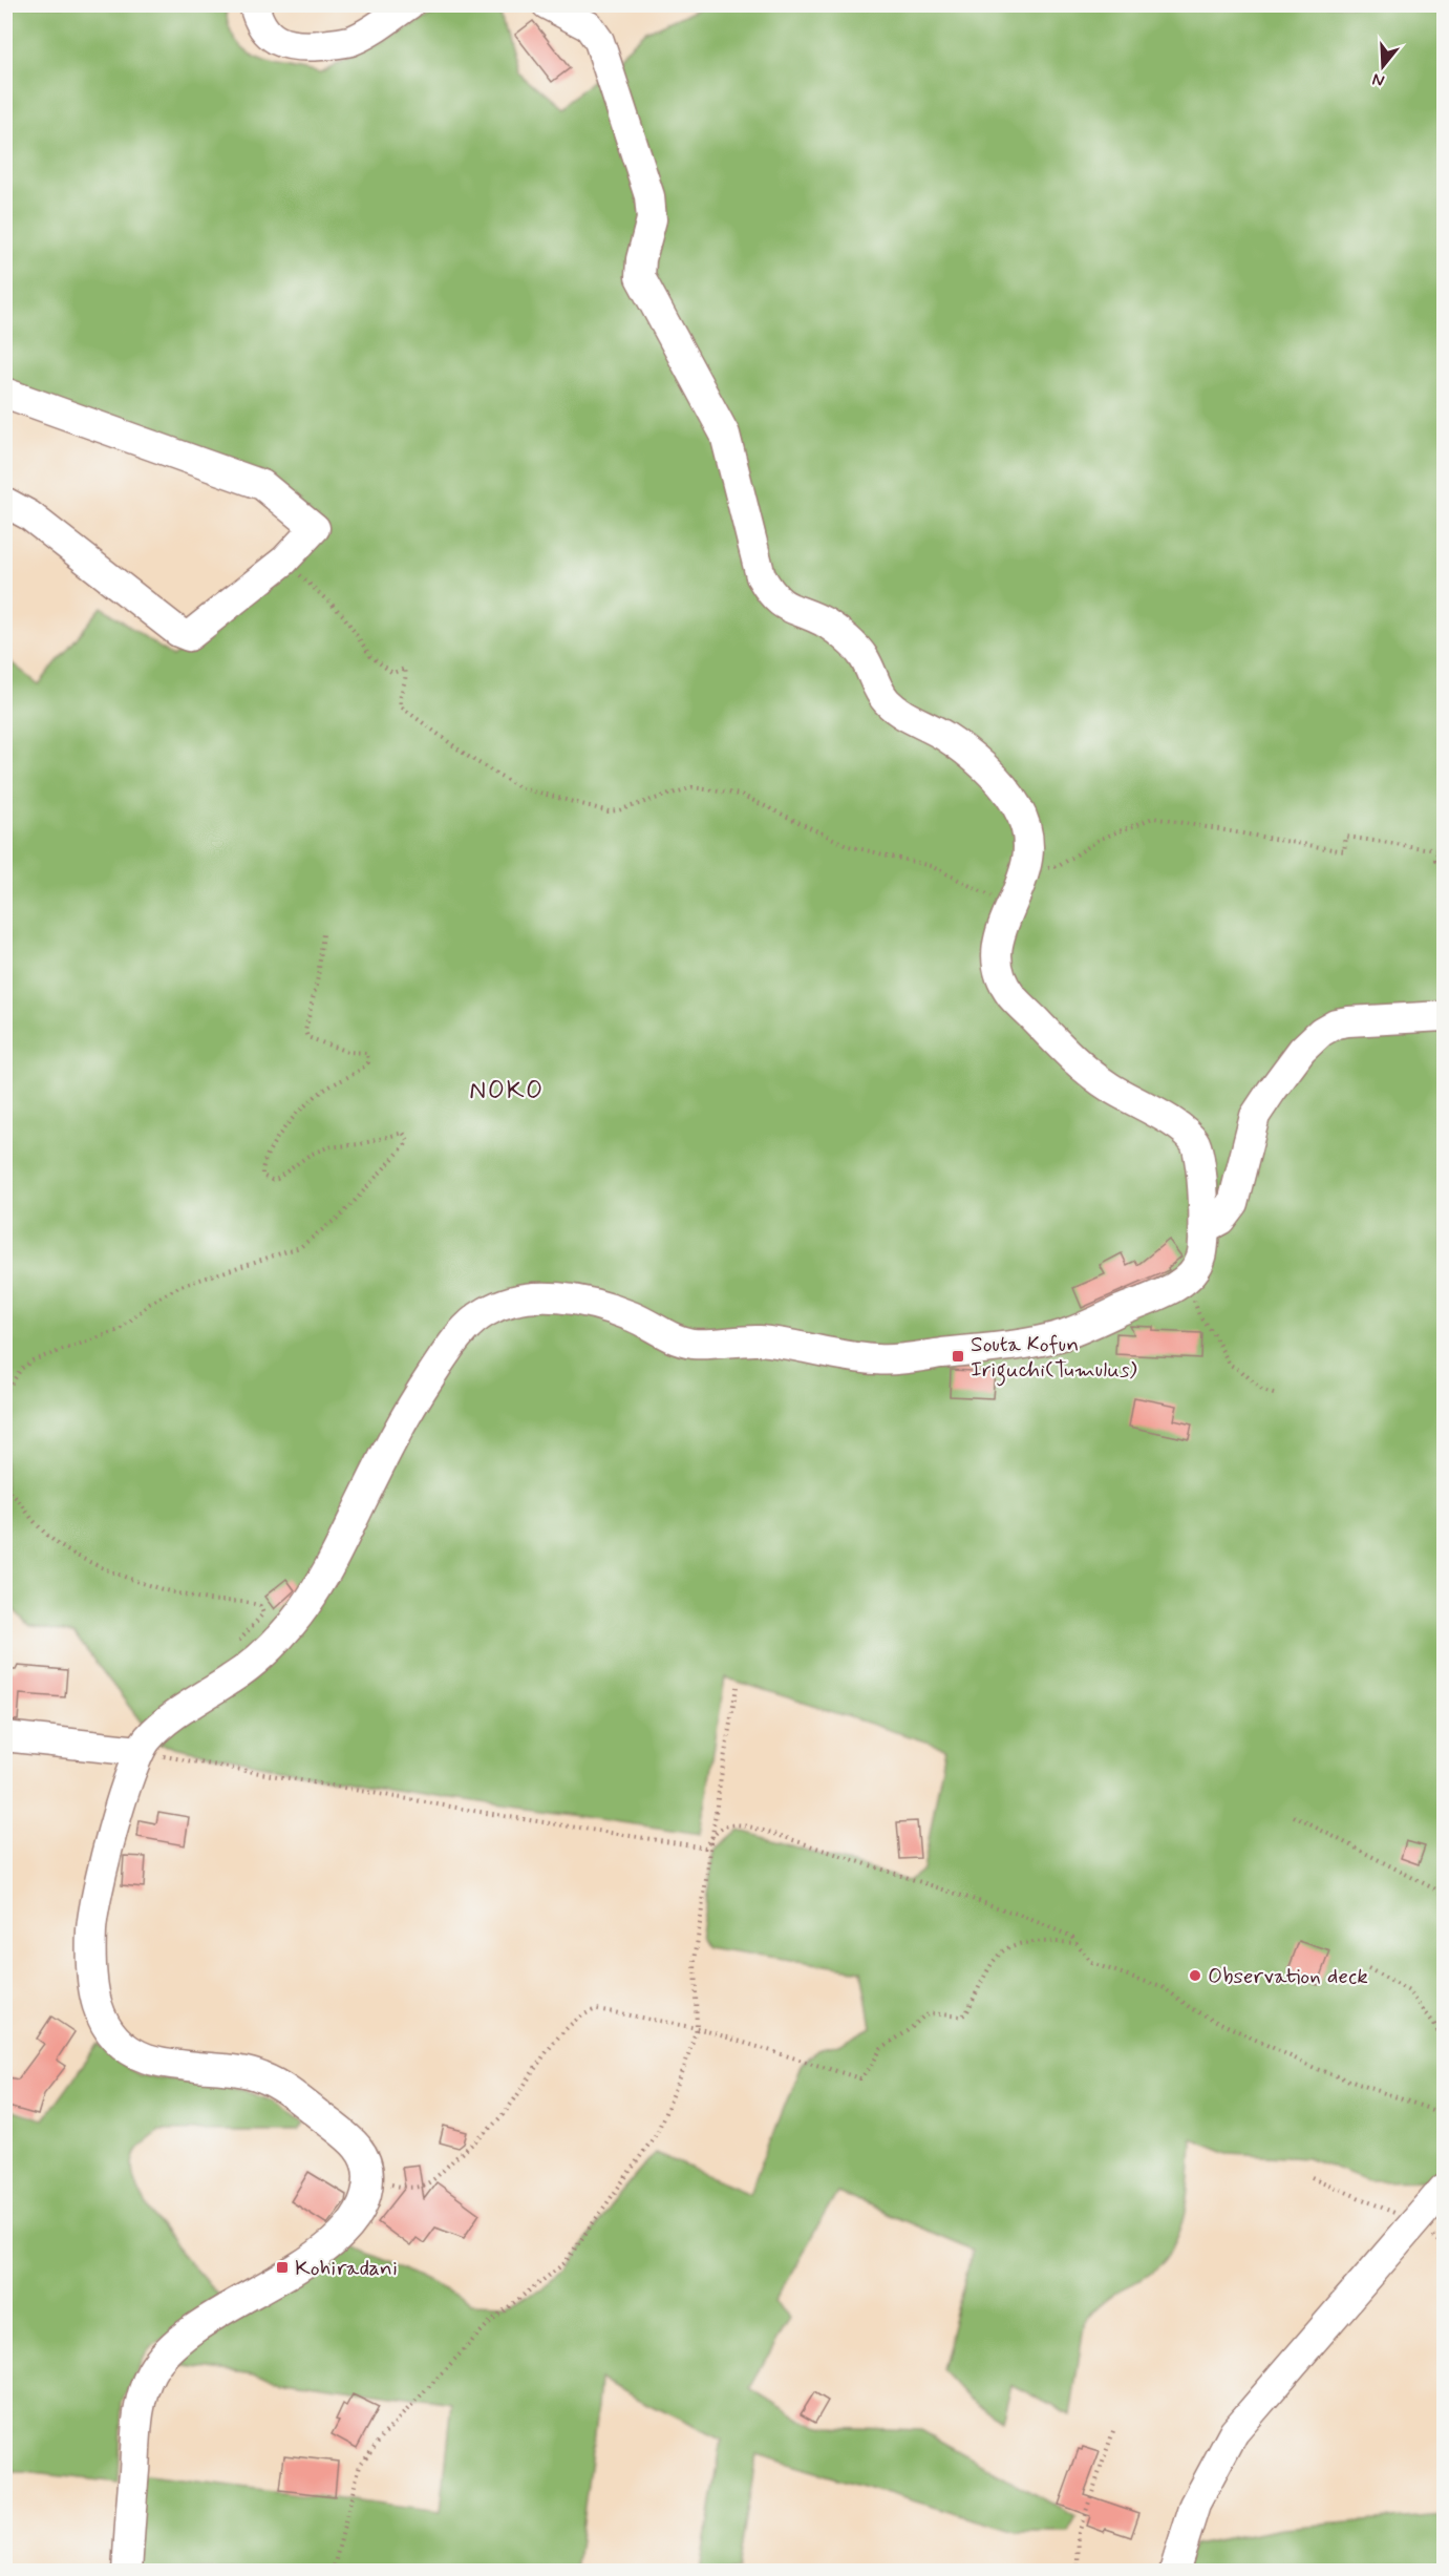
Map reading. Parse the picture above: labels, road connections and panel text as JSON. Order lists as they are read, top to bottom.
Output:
{
  "districts": ["NOKO"],
  "places": {
    "transit": ["Souta Kofun Iriguchi(Tumulus)", "Kohiradani"],
    "other": ["Observation deck"]
  },
  "north": "bottom"
}
